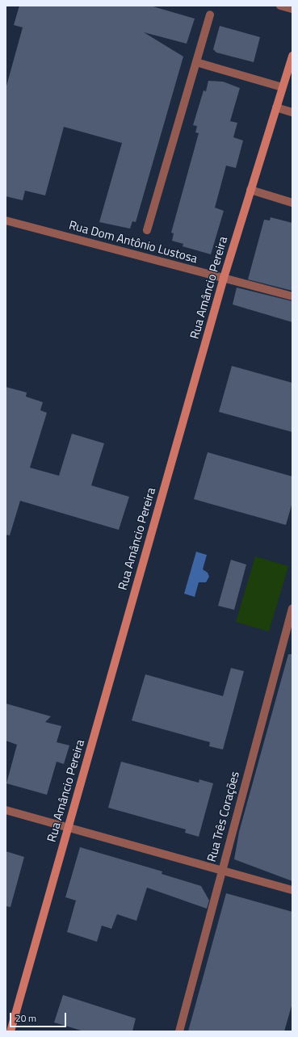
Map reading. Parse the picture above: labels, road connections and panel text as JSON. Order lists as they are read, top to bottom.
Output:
{
  "streets": {
    "street": ["Rua Dom Antônio Lustosa", "Rua Amâncio Pereira", "Rua Três Corações"]
  },
  "crossings": [
    ["Rua Dom Antônio Lustosa", "Rua Amâncio Pereira"]
  ],
  "scale_bar": "20 m"
}
